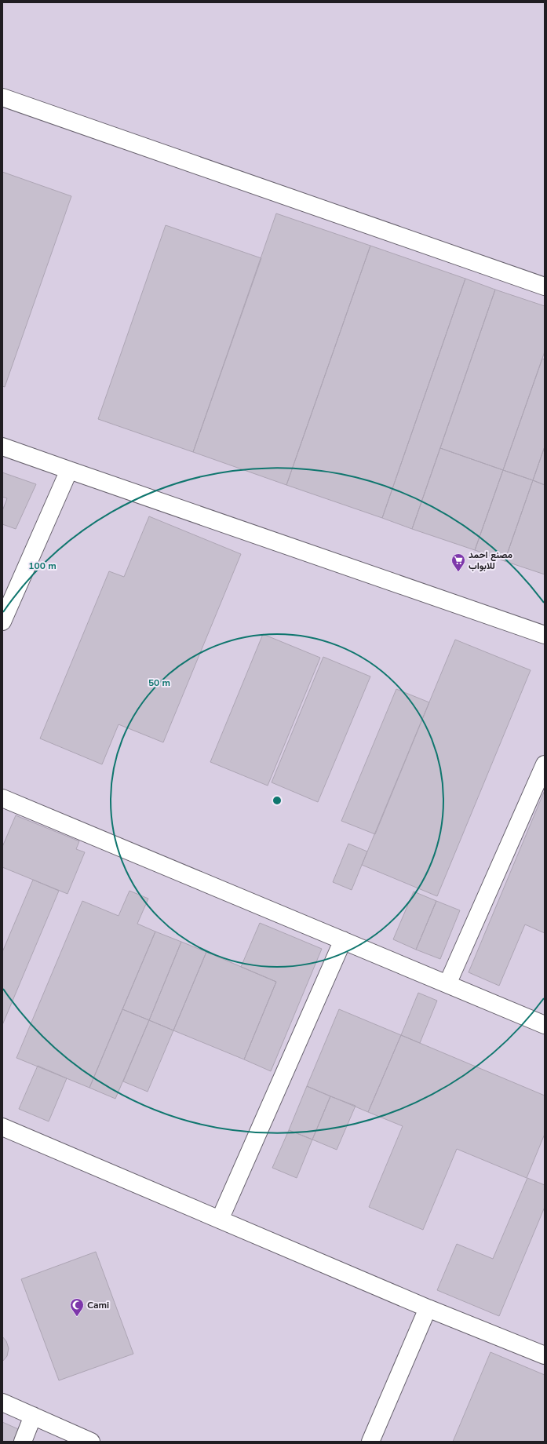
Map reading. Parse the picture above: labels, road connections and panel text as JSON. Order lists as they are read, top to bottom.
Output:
{
  "places": {
    "supermarket": ["مصنع احمد للابواب"],
    "mosque": ["Cami"]
  },
  "rings": ["100 m", "50 m"]
}
